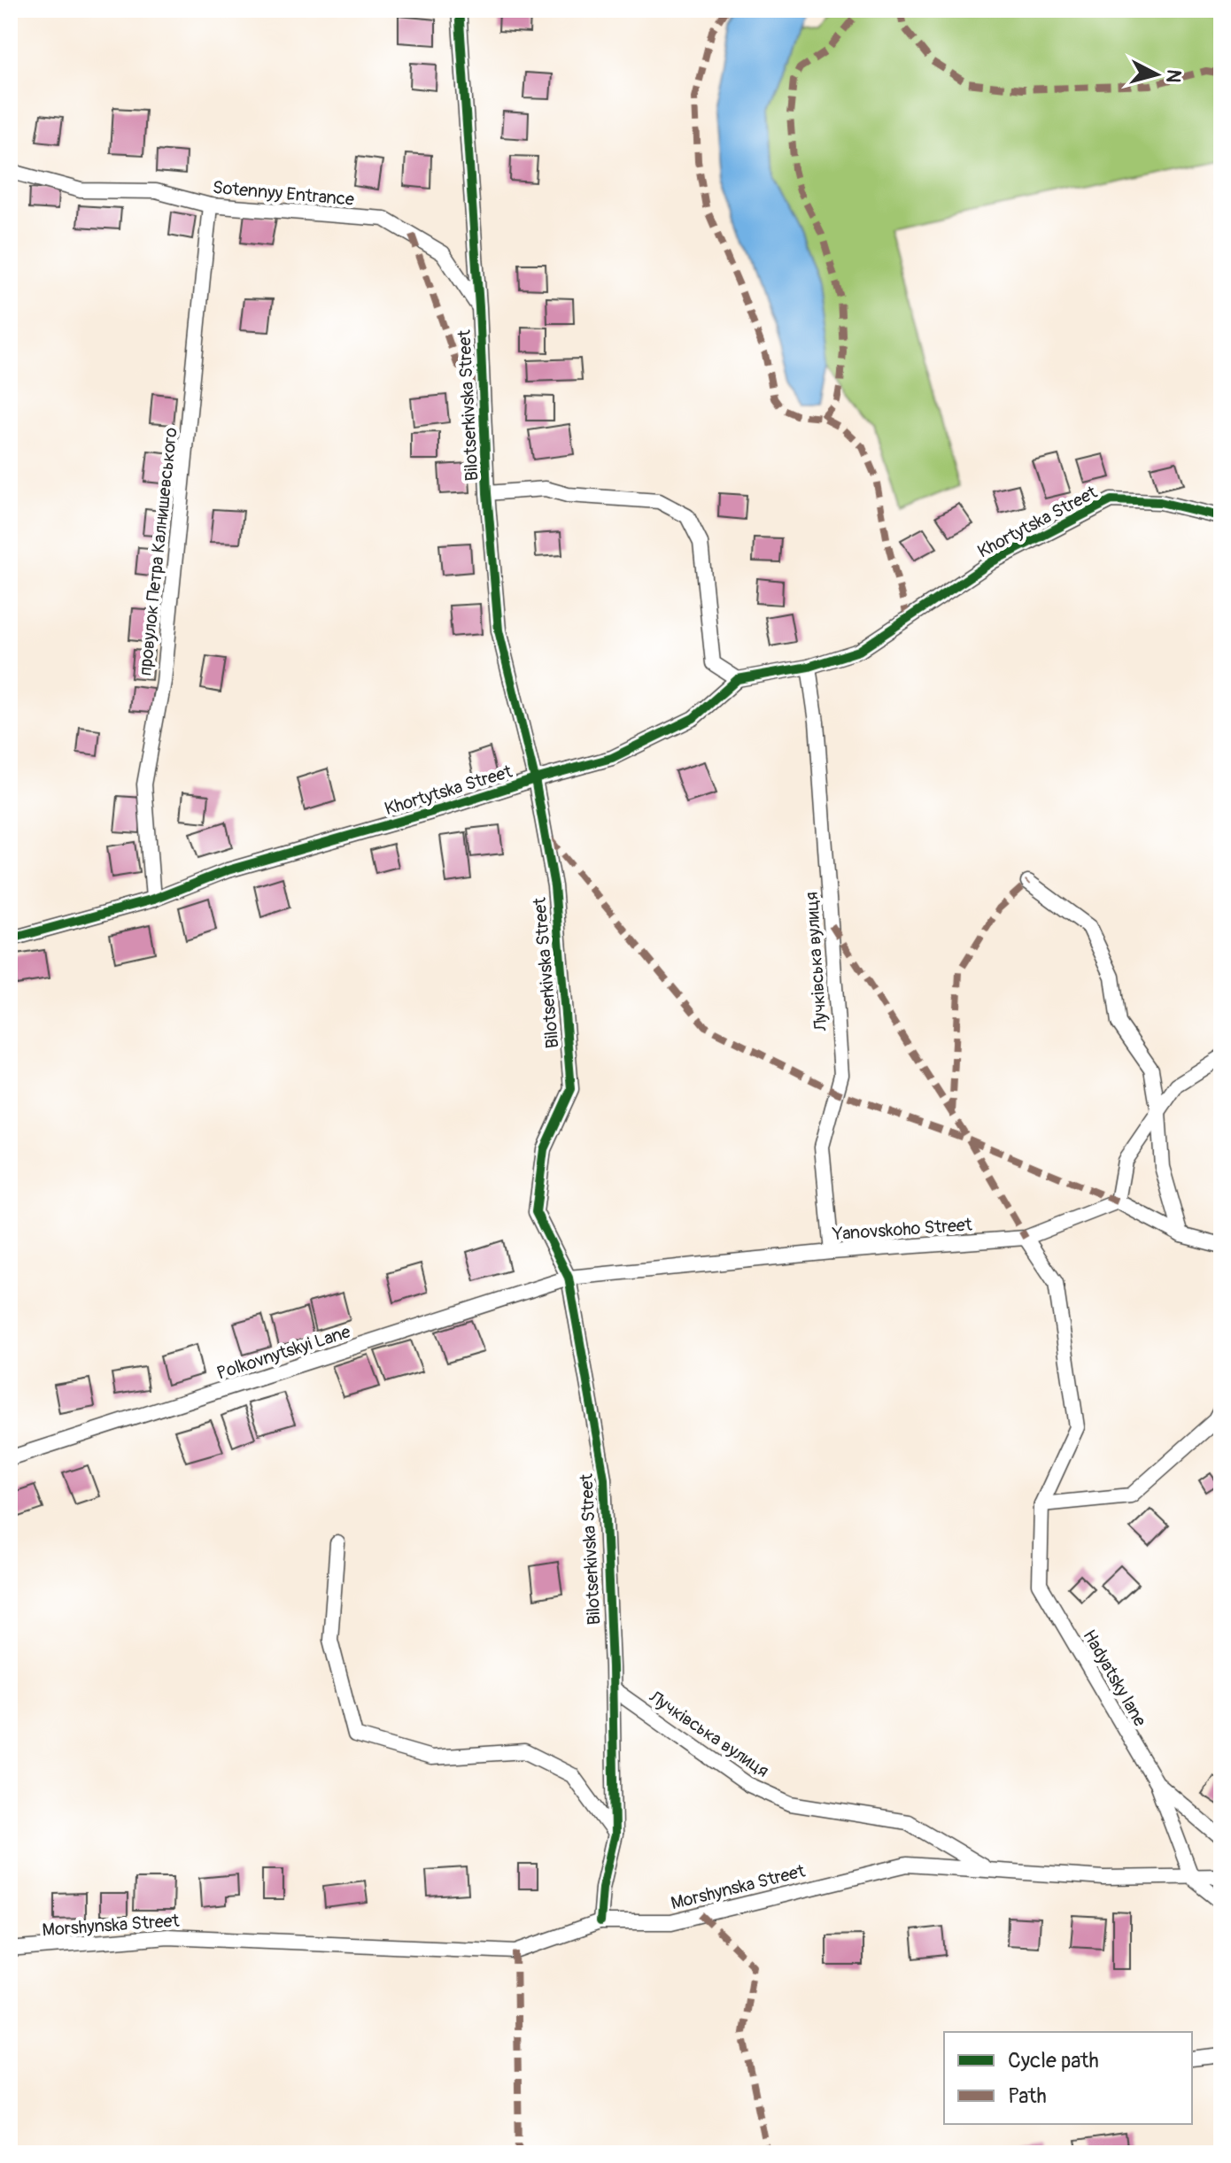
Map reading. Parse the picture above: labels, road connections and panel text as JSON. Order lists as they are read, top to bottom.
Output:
{
  "streets": {
    "street": [
      "Sotennyy Entrance",
      "Bilotserkivska Street",
      "Khortytska Street",
      "провулок Петра Калнишевського",
      "Лучківська вулиця",
      "Yanovskoho Street",
      "Polkovnytskyi Lane",
      "Hadyatsky lane",
      "Morshynska Street"
    ]
  },
  "crossings": [
    ["Sotennyy Entrance", "Bilotserkivska Street"],
    ["Sotennyy Entrance", "провулок Петра Калнишевського"],
    ["Bilotserkivska Street", "Khortytska Street"],
    ["Bilotserkivska Street", "Лучківська вулиця"],
    ["Bilotserkivska Street", "Yanovskoho Street"],
    ["Bilotserkivska Street", "Polkovnytskyi Lane"],
    ["Bilotserkivska Street", "Morshynska Street"],
    ["Khortytska Street", "провулок Петра Калнишевського"],
    ["Khortytska Street", "Лучківська вулиця"],
    ["Лучківська вулиця", "Yanovskoho Street"],
    ["Лучківська вулиця", "Morshynska Street"],
    ["Yanovskoho Street", "Polkovnytskyi Lane"],
    ["Yanovskoho Street", "Hadyatsky lane"]
  ],
  "legend": ["Cycle path", "Path"],
  "north": "right"
}
